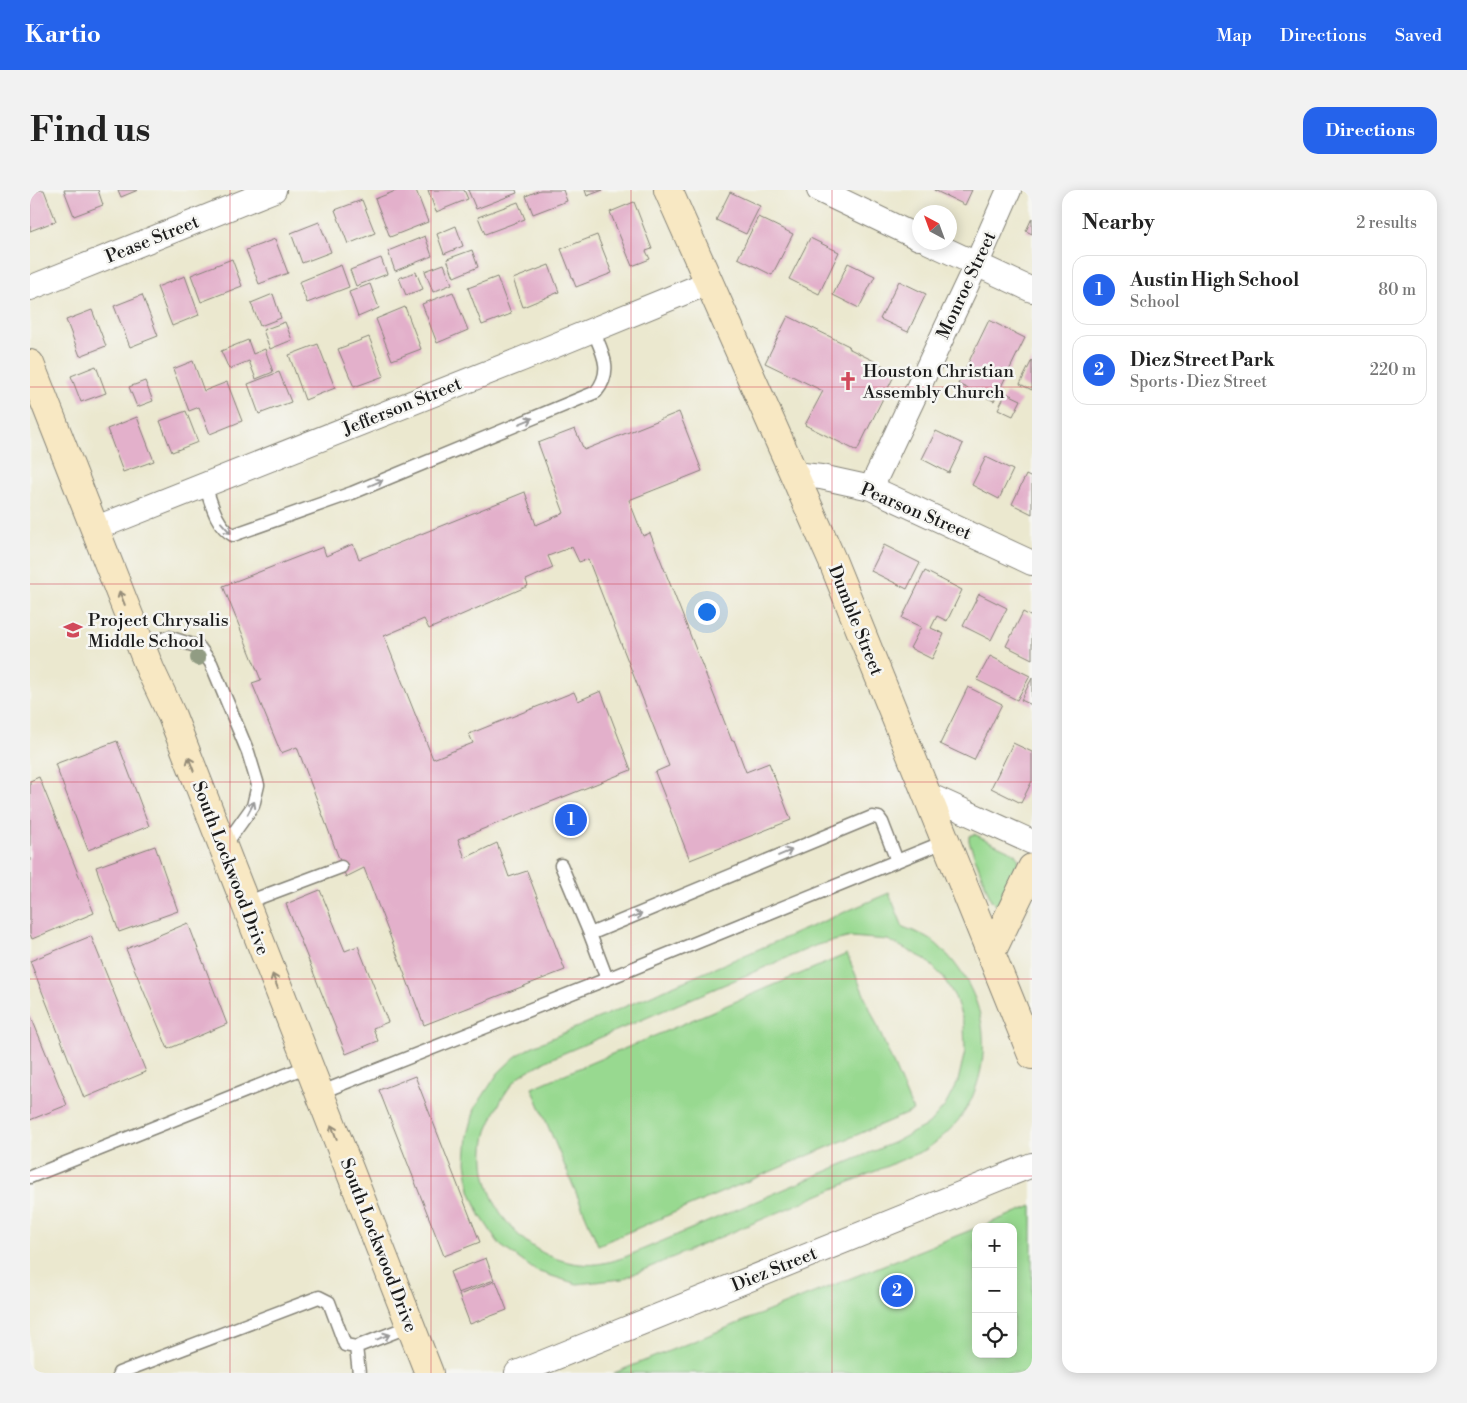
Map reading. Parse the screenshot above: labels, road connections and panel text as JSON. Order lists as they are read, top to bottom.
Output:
{
  "streets": {
    "main road": ["Dumble Street", "South Lockwood Drive"],
    "street": [
      "Pease Street",
      "Monroe Street",
      "Jefferson Street",
      "Pearson Street",
      "Diez Street"
    ]
  },
  "crossings": [
    ["Monroe Street", "Pearson Street"],
    ["Jefferson Street", "Dumble Street"],
    ["Jefferson Street", "South Lockwood Drive"],
    ["Pearson Street", "Dumble Street"]
  ],
  "one_way": ["South Lockwood Drive"],
  "places": {
    "church": ["Houston Christian Assembly Church"],
    "school or university": ["Project Chrysalis Middle School"]
  },
  "north": "top left",
  "page": {
    "header": "Kartio",
    "nav": ["Map", "Directions", "Saved"],
    "buttons": "Directions",
    "title": "Find us",
    "heading": ["Nearby", "2 results"],
    "list": [
      {
        "mark": "1",
        "name": "Austin High School",
        "note": "School",
        "value": "80 m"
      },
      {
        "mark": "2",
        "name": "Diez Street Park",
        "note": "Sports · Diez Street",
        "value": "220 m"
      }
    ],
    "pins": ["1", "2"],
    "map_buttons": ["+", "−"]
  }
}
